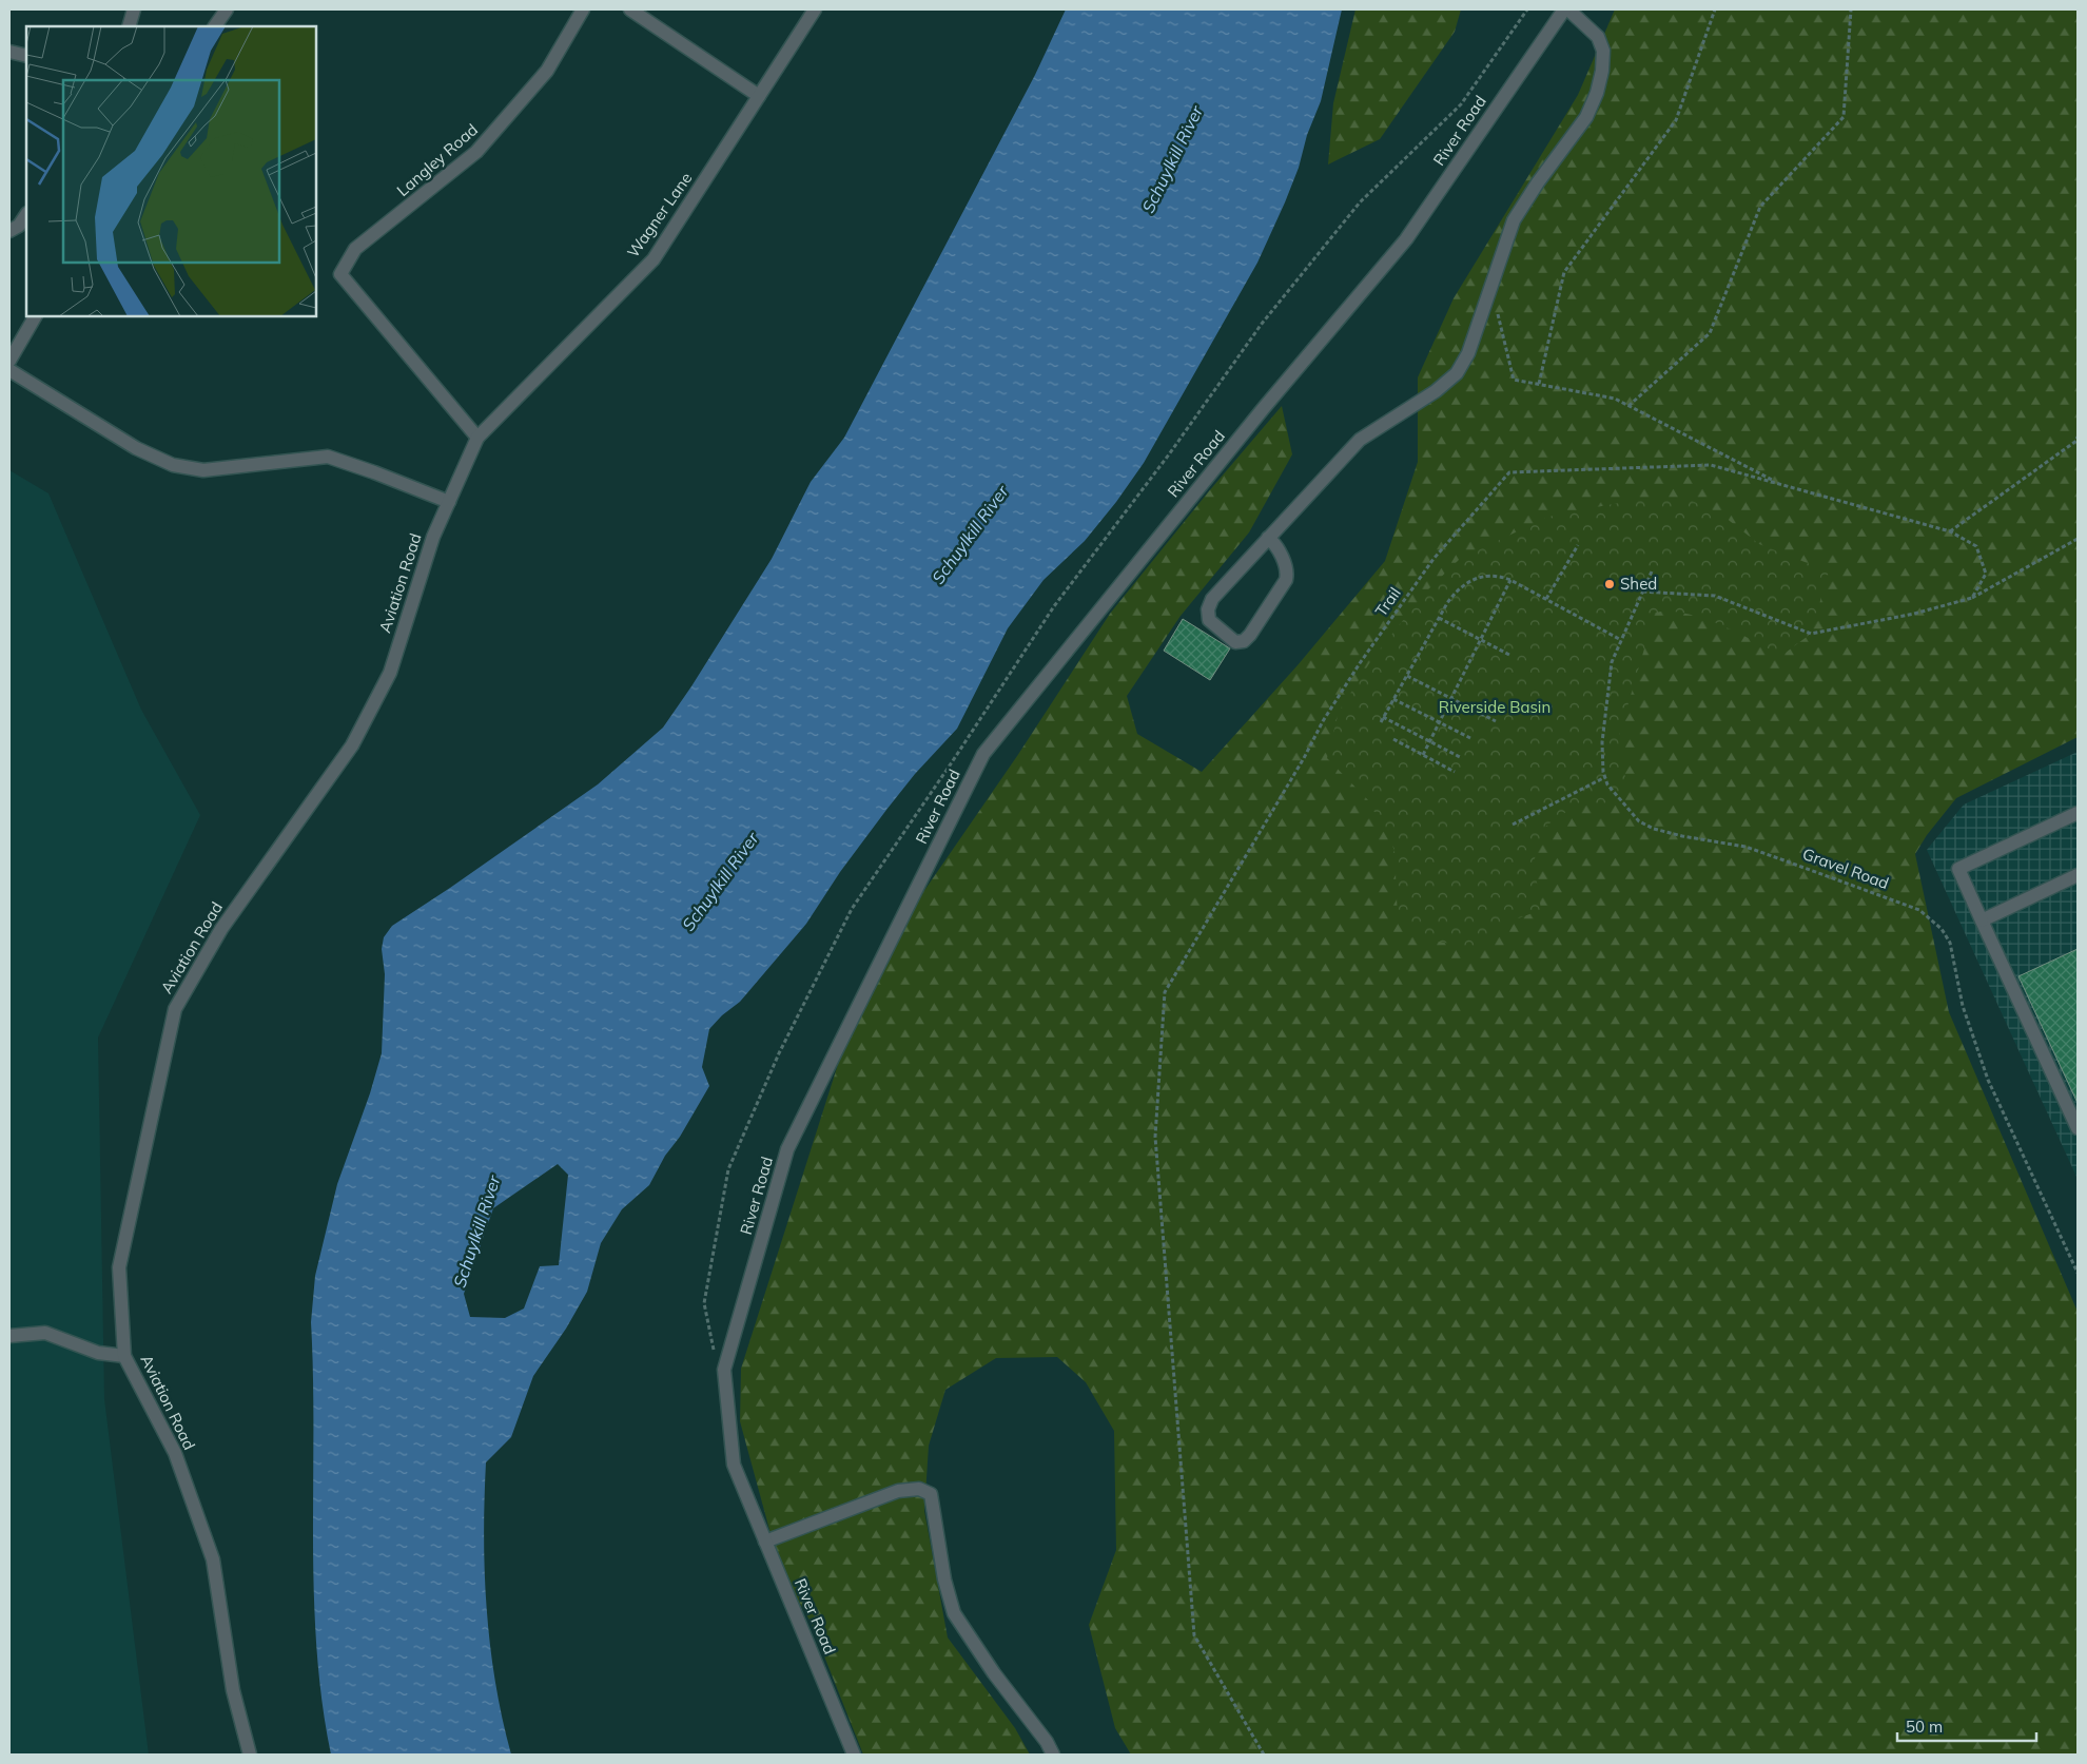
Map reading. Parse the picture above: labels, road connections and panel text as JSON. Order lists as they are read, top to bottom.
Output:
{
  "streets": {
    "street": [
      "River Road",
      "Langley Road",
      "Wagner Lane",
      "Aviation Road"
    ],
    "path": ["Trail", "Gravel Road"]
  },
  "crossings": [
    ["Langley Road", "Wagner Lane"],
    ["Langley Road", "Aviation Road"],
    ["Wagner Lane", "Aviation Road"]
  ],
  "water": ["Schuylkill River"],
  "parks": ["Riverside Basin"],
  "places": ["Shed"],
  "scale_bar": "50 m"
}
